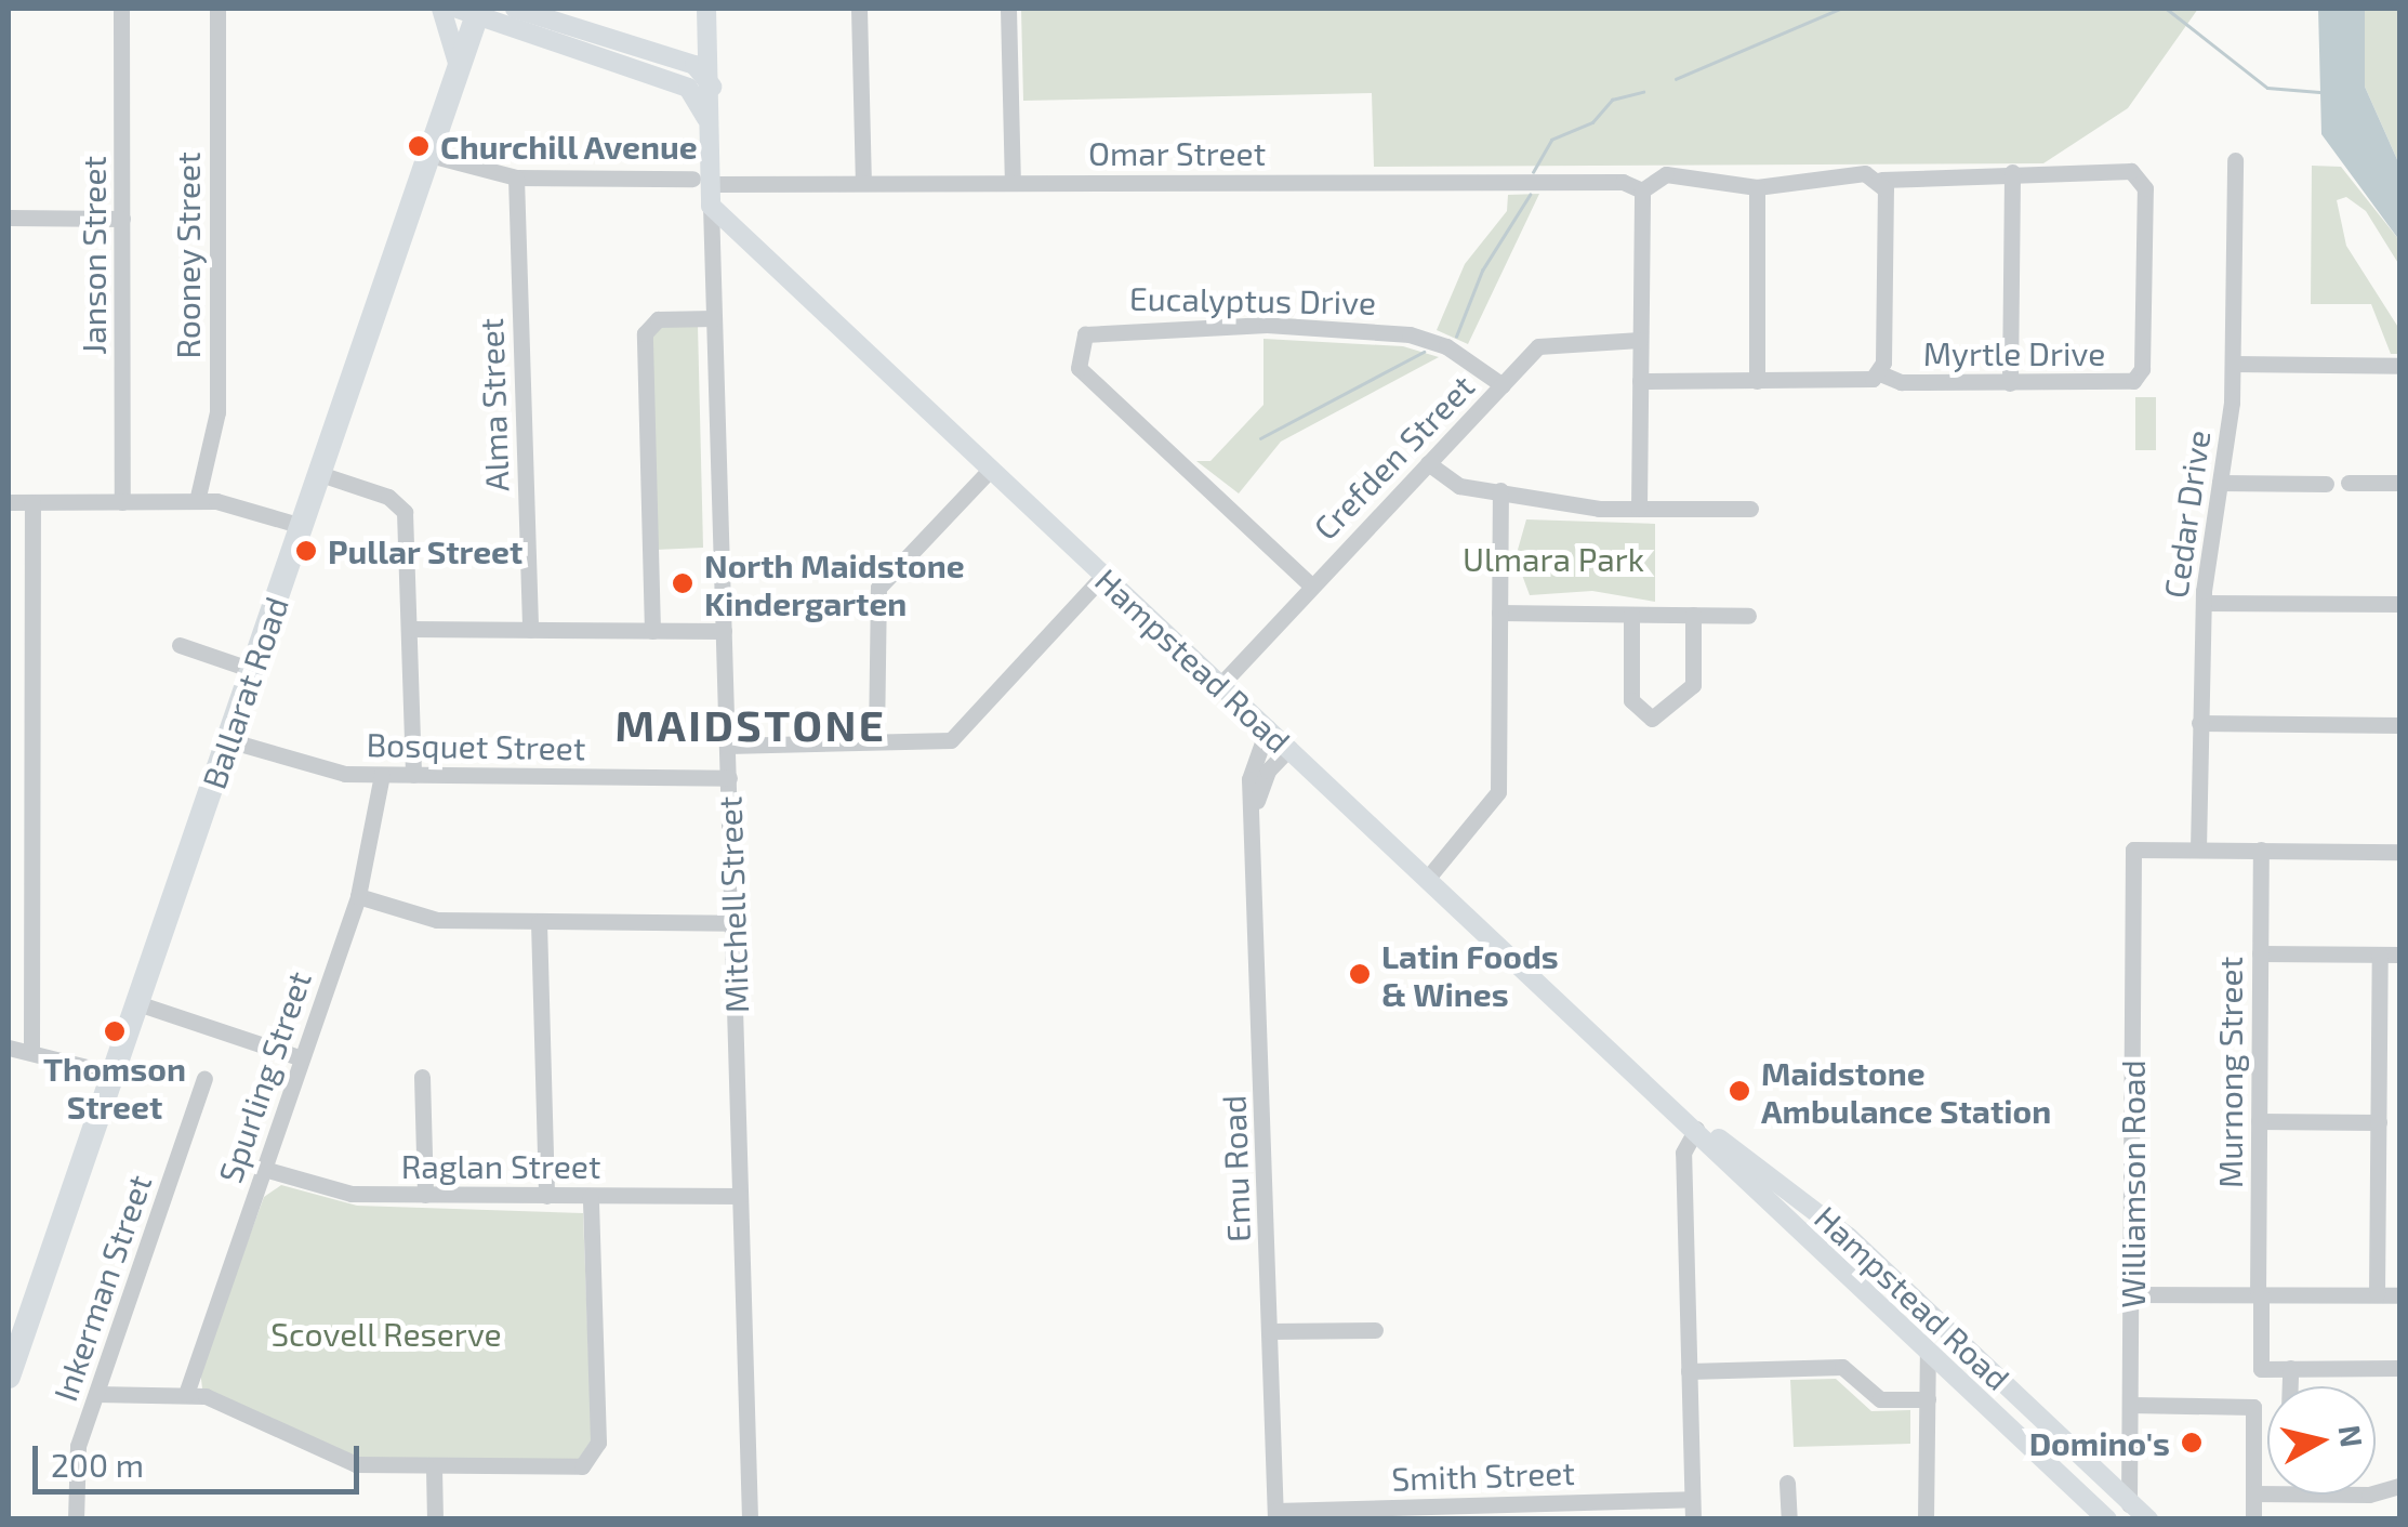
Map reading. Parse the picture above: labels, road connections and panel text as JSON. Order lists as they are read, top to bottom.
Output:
{
  "streets": {
    "highway": ["Ballarat Road"],
    "main road": ["Hampstead Road", "Mitchell Street"],
    "street": [
      "Omar Street",
      "Janson Street",
      "Rooney Street",
      "Eucalyptus Drive",
      "Myrtle Drive",
      "Alma Street",
      "Crefden Street",
      "Cedar Drive",
      "Bosquet Street",
      "Murnong Street",
      "Spurling Street",
      "Raglan Street",
      "Emu Road",
      "Williamson Road",
      "Inkerman Street",
      "Smith Street"
    ]
  },
  "crossings": [
    ["Omar Street", "Myrtle Drive"],
    ["Omar Street", "Alma Street"],
    ["Omar Street", "Ballarat Road"],
    ["Omar Street", "Mitchell Street"],
    ["Eucalyptus Drive", "Crefden Street"],
    ["Crefden Street", "Hampstead Road"],
    ["Cedar Drive", "Williamson Road"],
    ["Hampstead Road", "Mitchell Street"],
    ["Hampstead Road", "Emu Road"],
    ["Hampstead Road", "Williamson Road"],
    ["Ballarat Road", "Bosquet Street"],
    ["Bosquet Street", "Mitchell Street"],
    ["Bosquet Street", "Spurling Street"],
    ["Mitchell Street", "Raglan Street"],
    ["Spurling Street", "Raglan Street"],
    ["Emu Road", "Smith Street"]
  ],
  "districts": ["MAIDSTONE"],
  "parks": ["Ulmara Park", "Scovell Reserve"],
  "places": [
    "Churchill Avenue",
    "Pullar Street",
    "North Maidstone Kindergarten",
    "Latin Foods & Wines",
    "Thomson Street",
    "Maidstone Ambulance Station",
    "Domino's"
  ],
  "scale_bar": "200 m",
  "north": "right"
}
